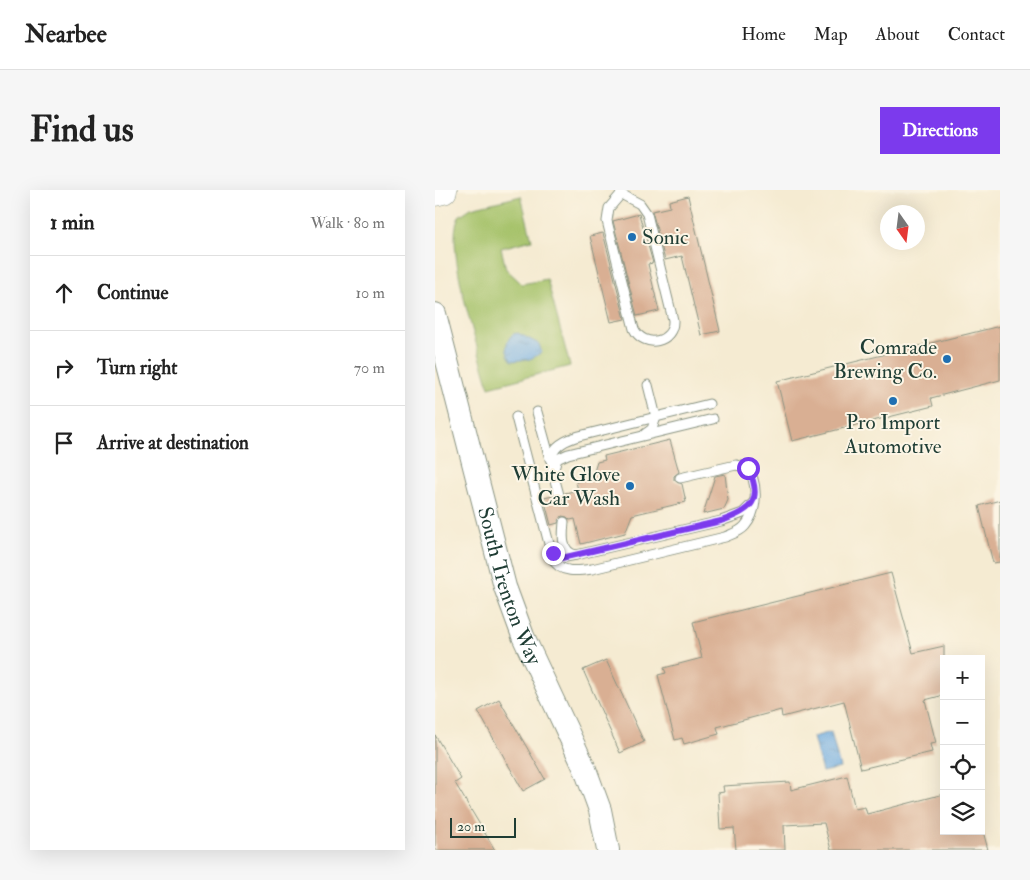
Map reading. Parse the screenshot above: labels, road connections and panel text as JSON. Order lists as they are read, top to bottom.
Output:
{
  "streets": {
    "street": ["South Trenton Way"]
  },
  "places": [
    "Sonic",
    "Comrade Brewing Co.",
    "Pro Import Automotive",
    "White Glove Car Wash"
  ],
  "scale_bar": "20 m",
  "north": "bottom",
  "page": {
    "header": "Nearbee",
    "nav": [
      "Home",
      "Map",
      "About",
      "Contact"
    ],
    "buttons": "Directions",
    "title": "Find us",
    "heading": ["1 min", "Walk · 80 m"],
    "list": [
      ["Continue", "10 m"],
      ["Turn right", "70 m"],
      "Arrive at destination"
    ],
    "map_buttons": ["+", "−"],
    "scale": "20 m"
  }
}
